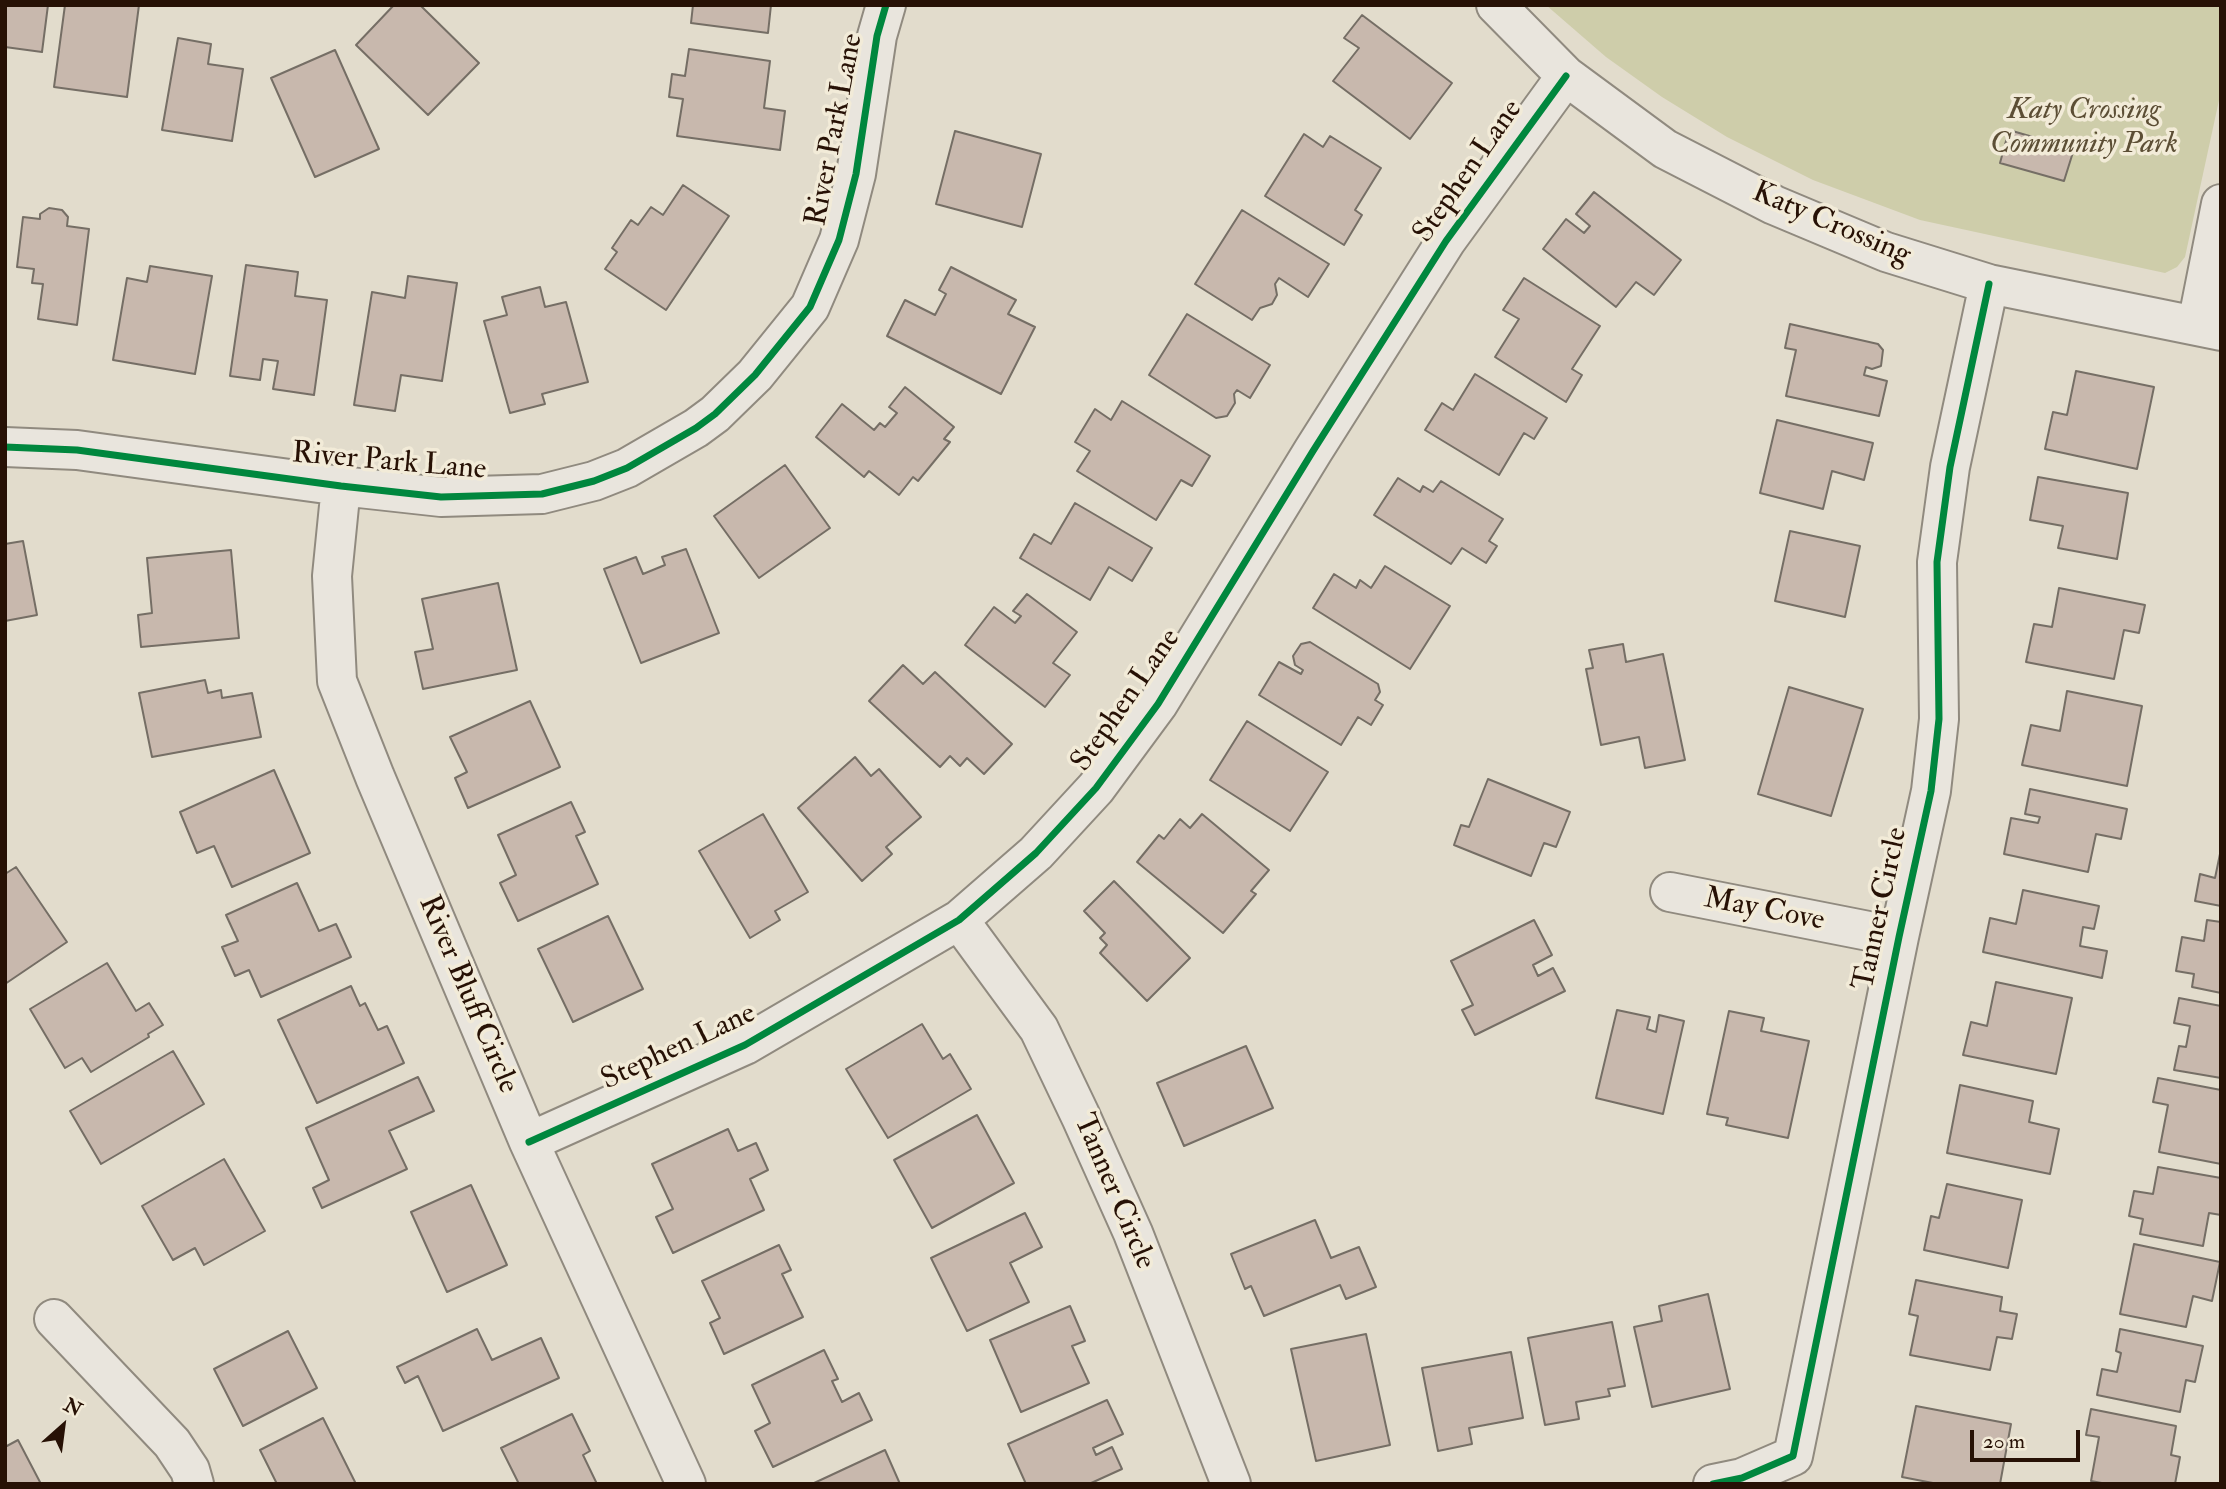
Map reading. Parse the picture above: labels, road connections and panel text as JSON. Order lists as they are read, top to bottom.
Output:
{
  "streets": {
    "street": [
      "River Park Lane",
      "Stephen Lane",
      "Katy Crossing",
      "Tanner Circle",
      "May Cove",
      "River Bluff Circle"
    ]
  },
  "crossings": [
    ["River Park Lane", "River Bluff Circle"],
    ["Stephen Lane", "Katy Crossing"],
    ["Stephen Lane", "Tanner Circle"],
    ["Stephen Lane", "River Bluff Circle"],
    ["Katy Crossing", "Tanner Circle"],
    ["Tanner Circle", "May Cove"]
  ],
  "parks": ["Katy Crossing Community Park"],
  "scale_bar": "20 m",
  "north": "top right"
}
